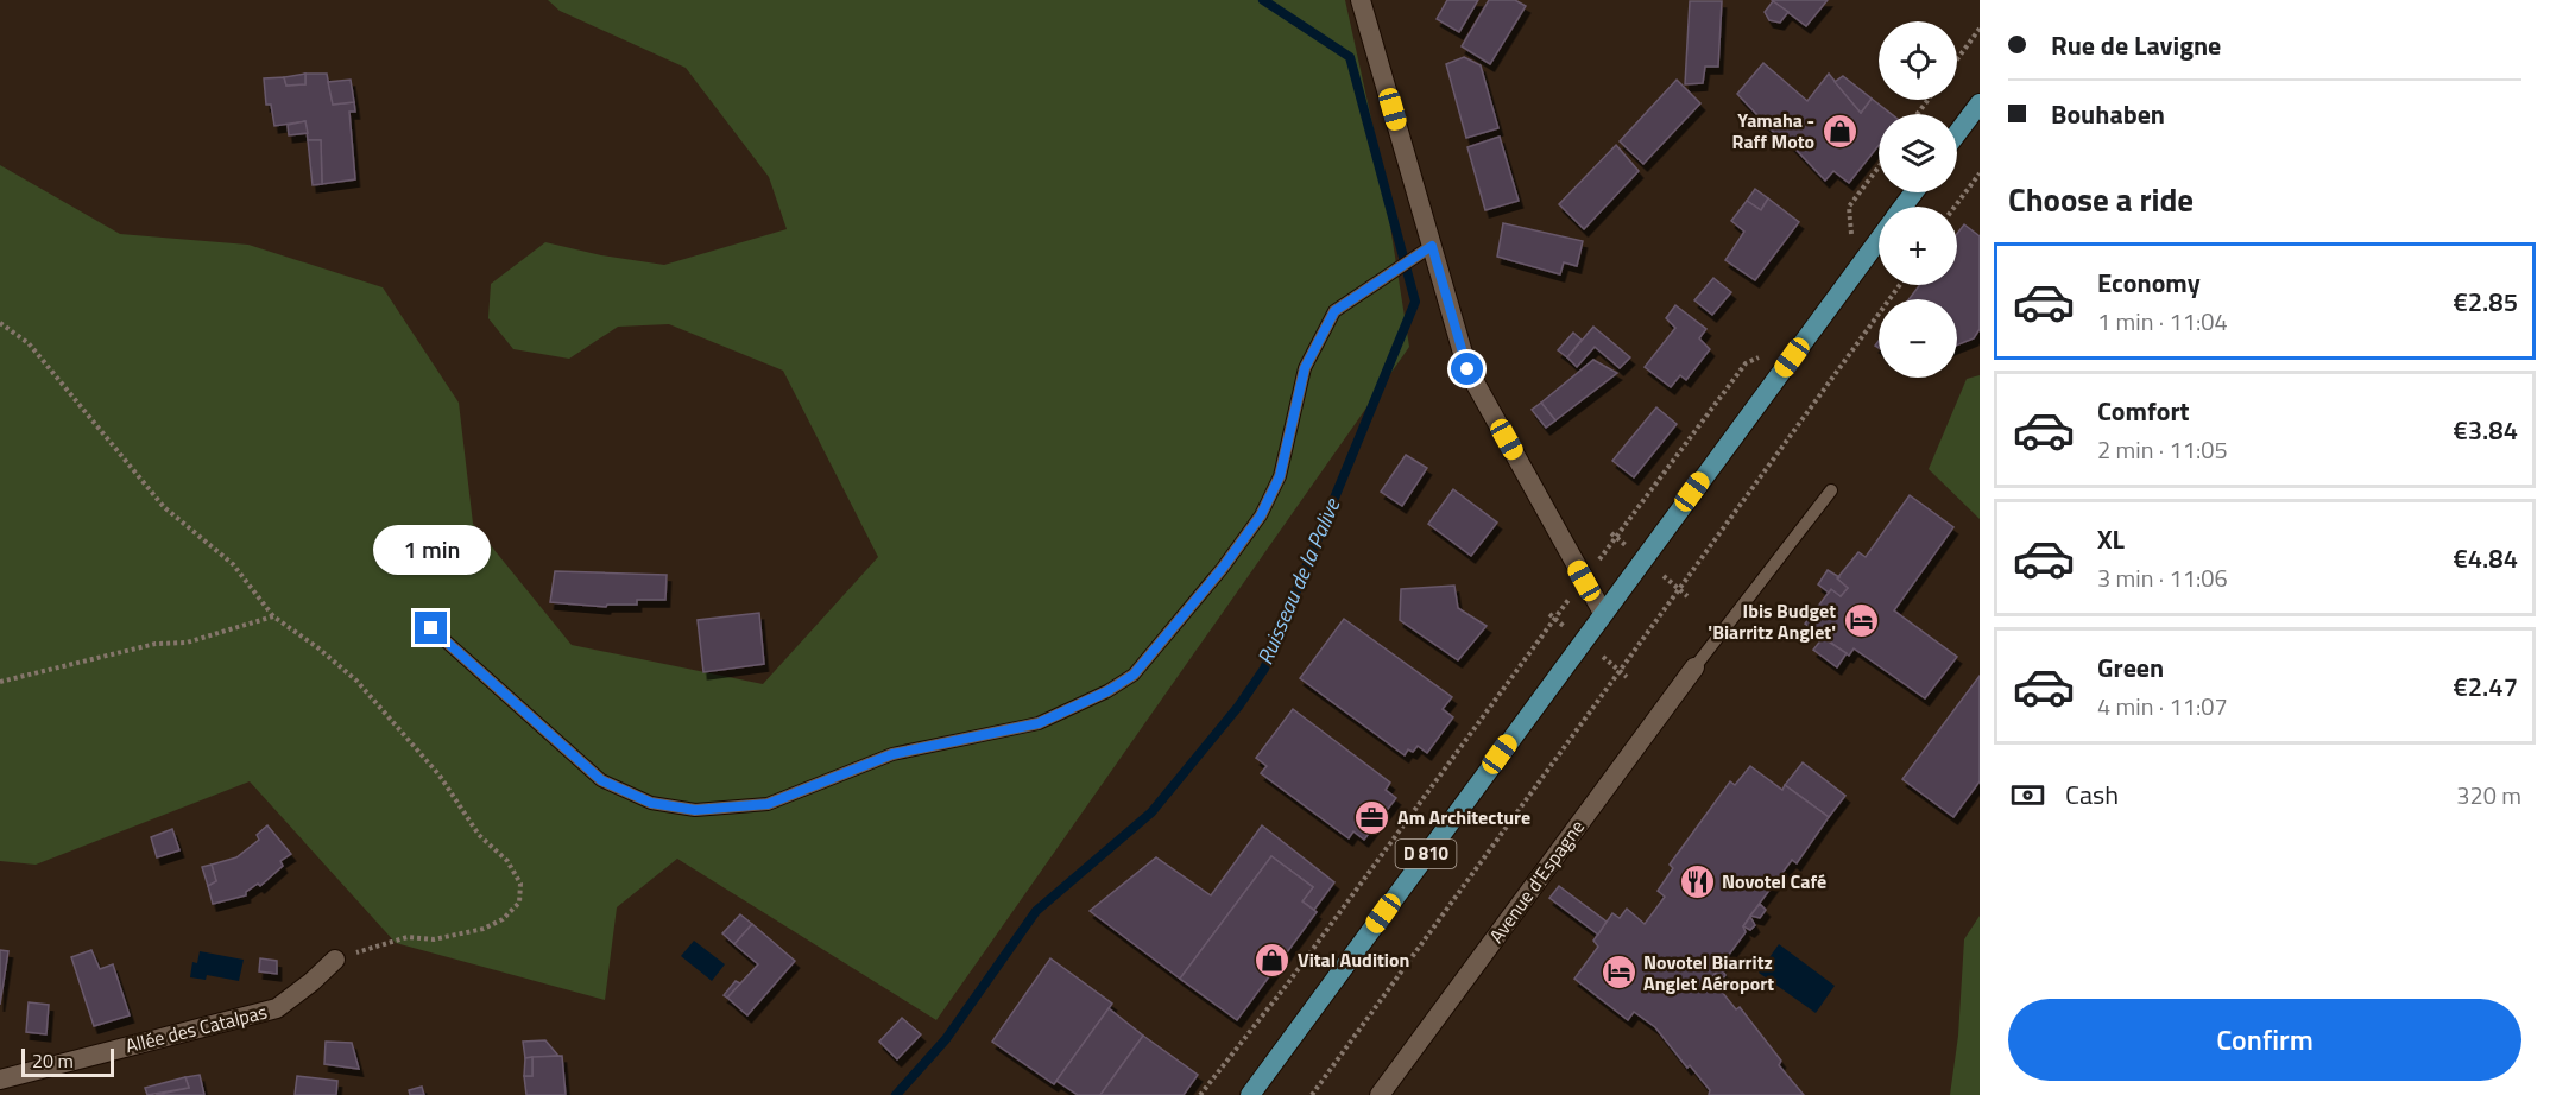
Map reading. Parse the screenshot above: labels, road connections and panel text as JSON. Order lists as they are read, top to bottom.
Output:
{
  "streets": {
    "main road": ["D 810"],
    "street": ["Avenue d'Espagne", "Allée des Catalpas"]
  },
  "water": ["Ruisseau de la Palive"],
  "places": {
    "shop": ["Yamaha - Raff Moto", "Vital Audition"],
    "hotel": ["Ibis Budget 'Biarritz Anglet'", "Novotel Biarritz Anglet Aéroport"],
    "office": ["Am Architecture"],
    "restaurant": ["Novotel Café"]
  },
  "scale_bar": "20 m",
  "page": {
    "banner": ["Rue de Lavigne", "Bouhaben"],
    "map_buttons": ["+", "−"],
    "heading": "Choose a ride",
    "list": [
      {
        "name": "Economy",
        "note": "1 min · 11:04",
        "value": "€2.85"
      },
      {
        "name": "Comfort",
        "note": "2 min · 11:05",
        "value": "€3.84"
      },
      {
        "name": "XL",
        "note": "3 min · 11:06",
        "value": "€4.84"
      },
      {
        "name": "Green",
        "note": "4 min · 11:07",
        "value": "€2.47"
      }
    ],
    "bubble": "1 min",
    "pay": ["Cash", "320 m"],
    "buttons": "Confirm",
    "scale": "20 m"
  }
}
